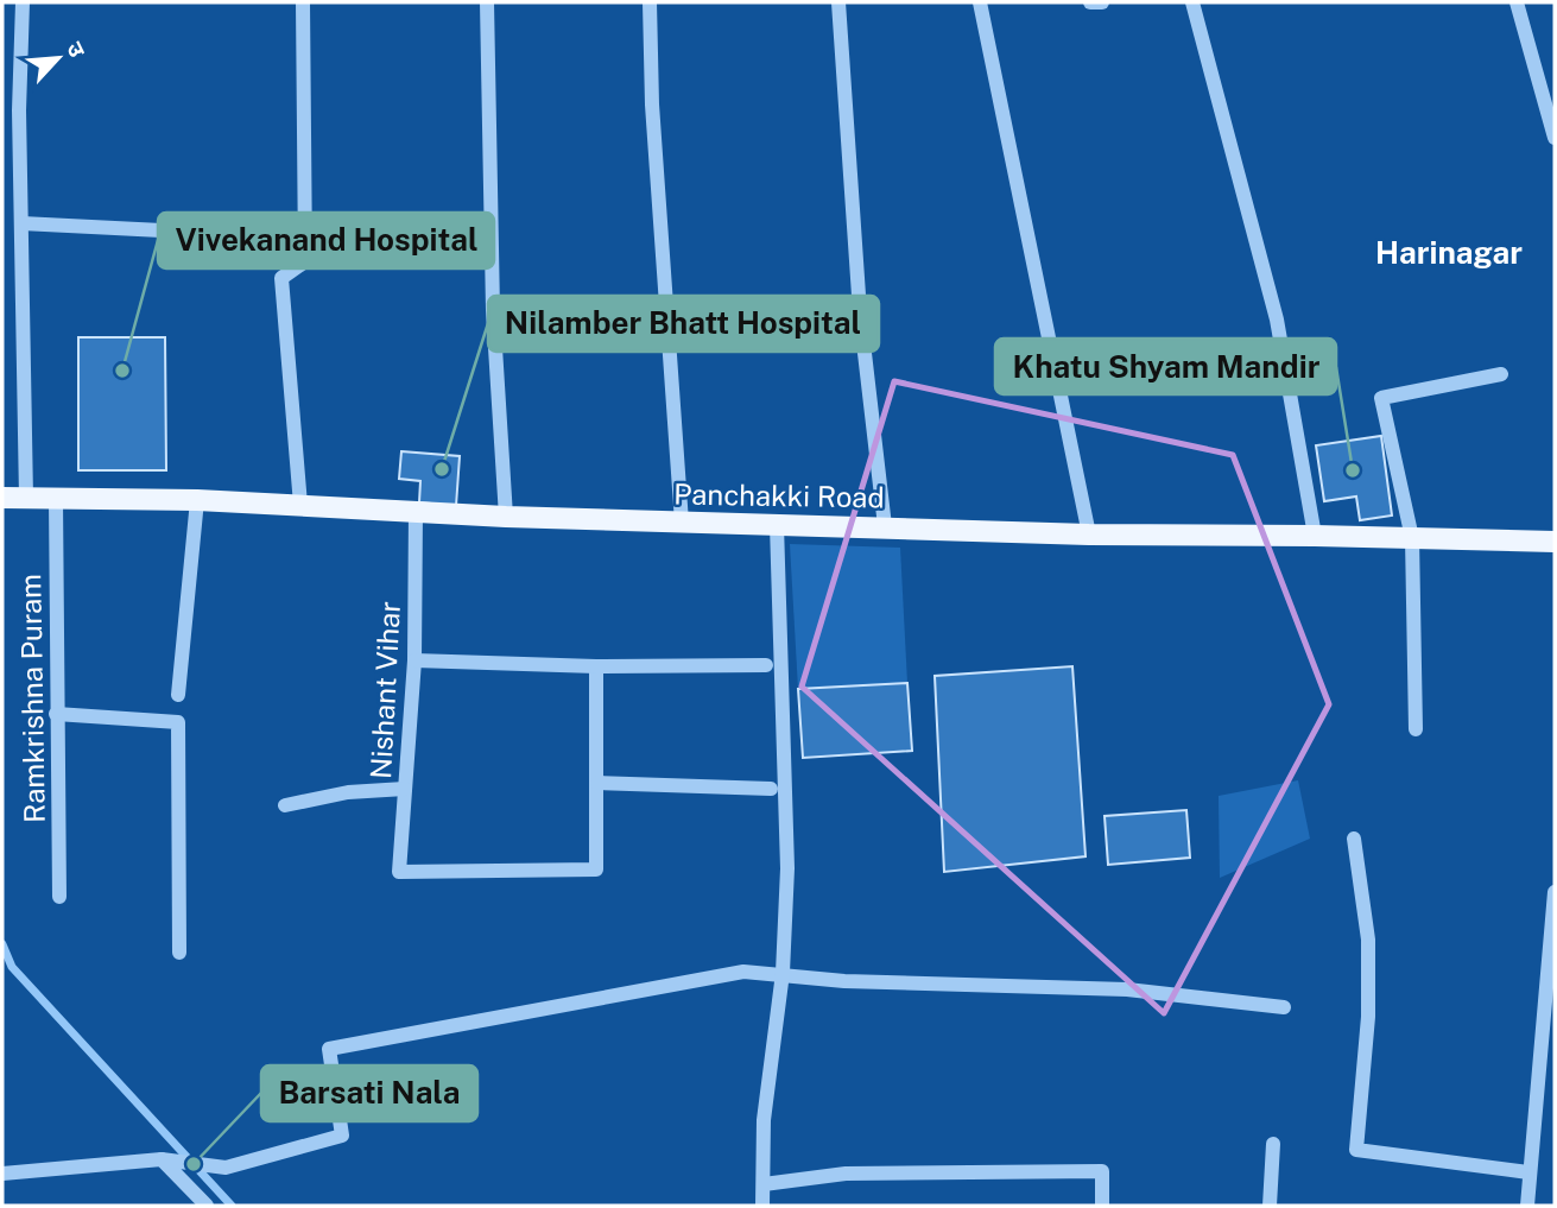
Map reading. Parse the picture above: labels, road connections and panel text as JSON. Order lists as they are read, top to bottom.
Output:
{
  "streets": {
    "main road": ["Panchakki Road"],
    "street": ["Nishant Vihar", "Ramkrishna Puram"]
  },
  "crossings": [
    ["Panchakki Road", "Nishant Vihar"],
    ["Panchakki Road", "Ramkrishna Puram"]
  ],
  "districts": ["Harinagar"],
  "places": [
    "Vivekanand Hospital",
    "Nilamber Bhatt Hospital",
    "Khatu Shyam Mandir",
    "Barsati Nala"
  ],
  "north": "top right"
}
